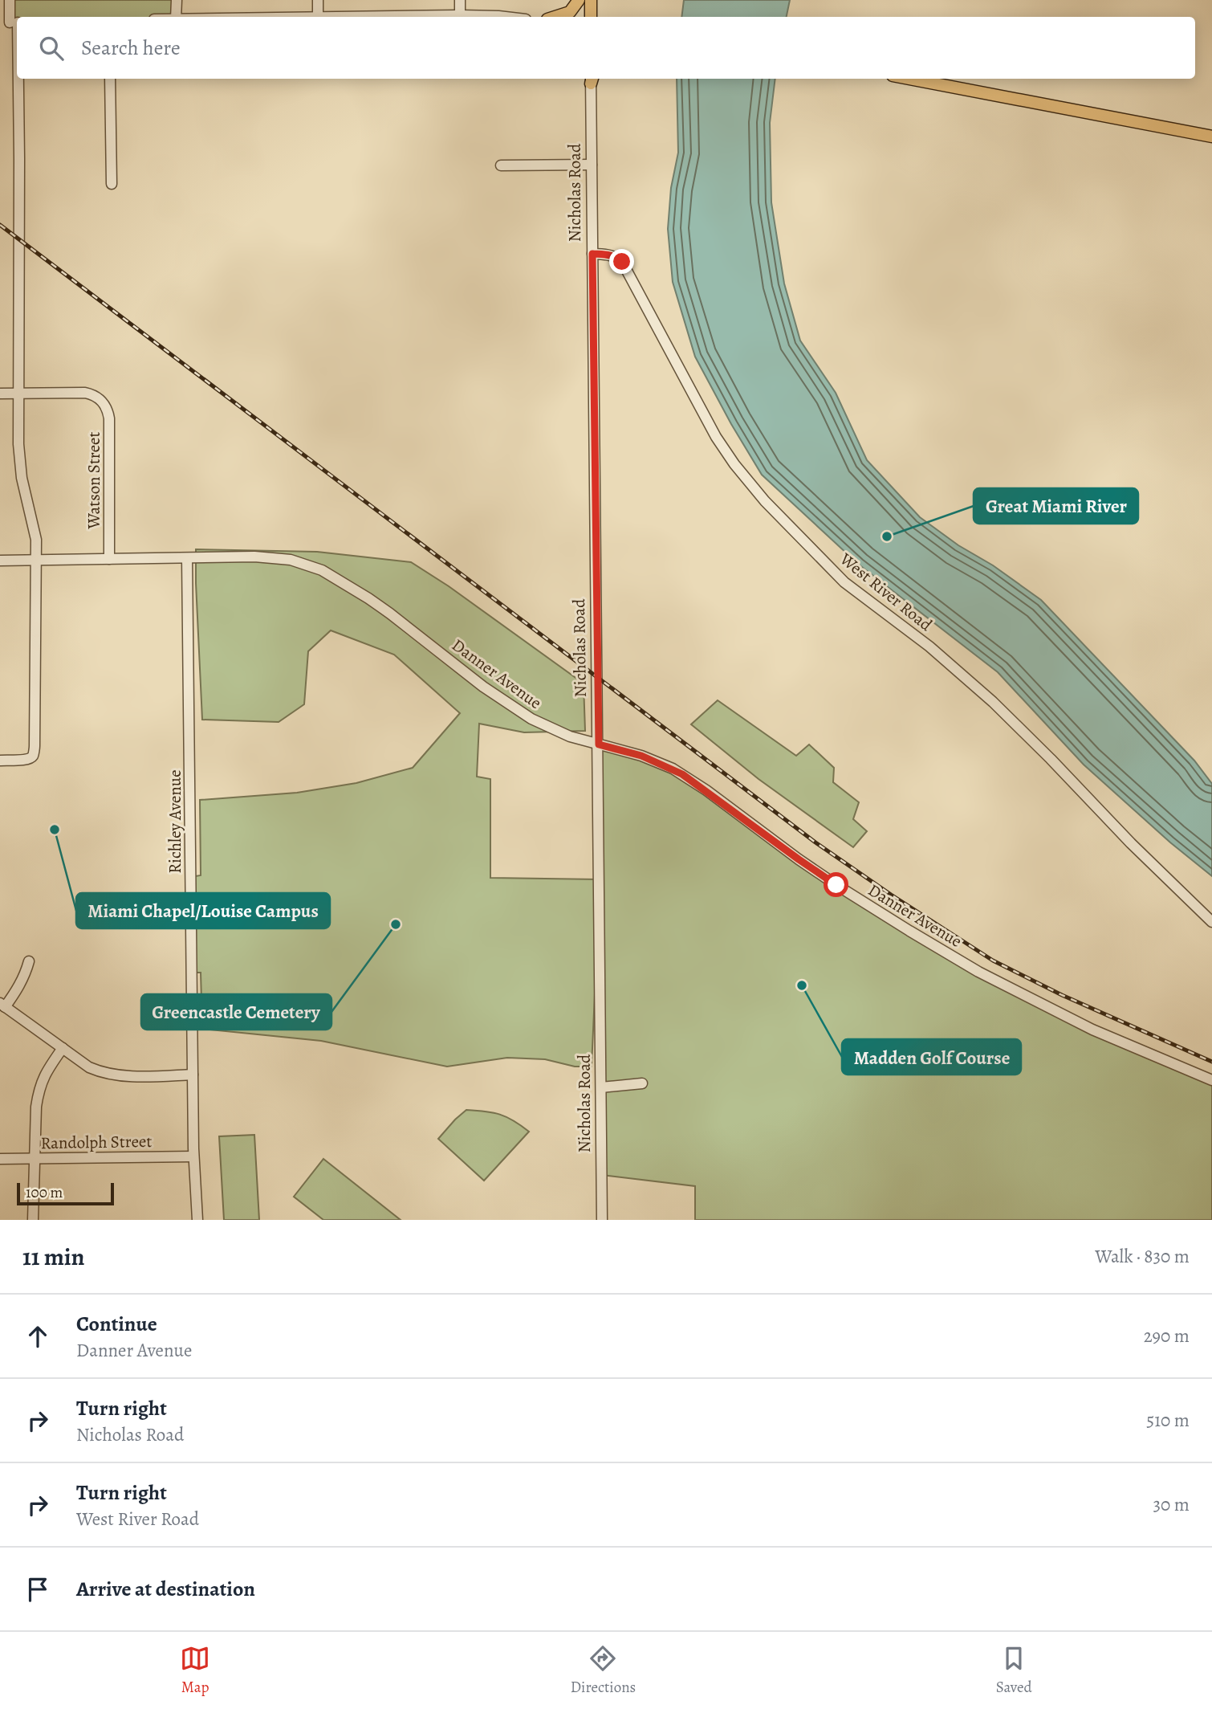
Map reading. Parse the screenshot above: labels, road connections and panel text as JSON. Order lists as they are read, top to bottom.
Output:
{
  "streets": {
    "street": [
      "Nicholas Road",
      "Watson Street",
      "West River Road",
      "Danner Avenue",
      "Richley Avenue",
      "Randolph Street"
    ]
  },
  "crossings": [
    ["Nicholas Road", "West River Road"],
    ["Nicholas Road", "Danner Avenue"],
    ["Watson Street", "Danner Avenue"],
    ["Danner Avenue", "Richley Avenue"],
    ["Richley Avenue", "Randolph Street"]
  ],
  "places": [
    "Great Miami River",
    "Miami Chapel/Louise Campus",
    "Greencastle Cemetery",
    "Madden Golf Course"
  ],
  "scale_bar": "100 m",
  "page": {
    "search": "Search here",
    "scale": "100 m",
    "heading": ["11 min", "Walk · 830 m"],
    "list": [
      ["Continue", "Danner Avenue", "290 m"],
      ["Turn right", "Nicholas Road", "510 m"],
      ["Turn right", "West River Road", "30 m"],
      "Arrive at destination"
    ],
    "nav": ["Map", "Directions", "Saved"]
  }
}
